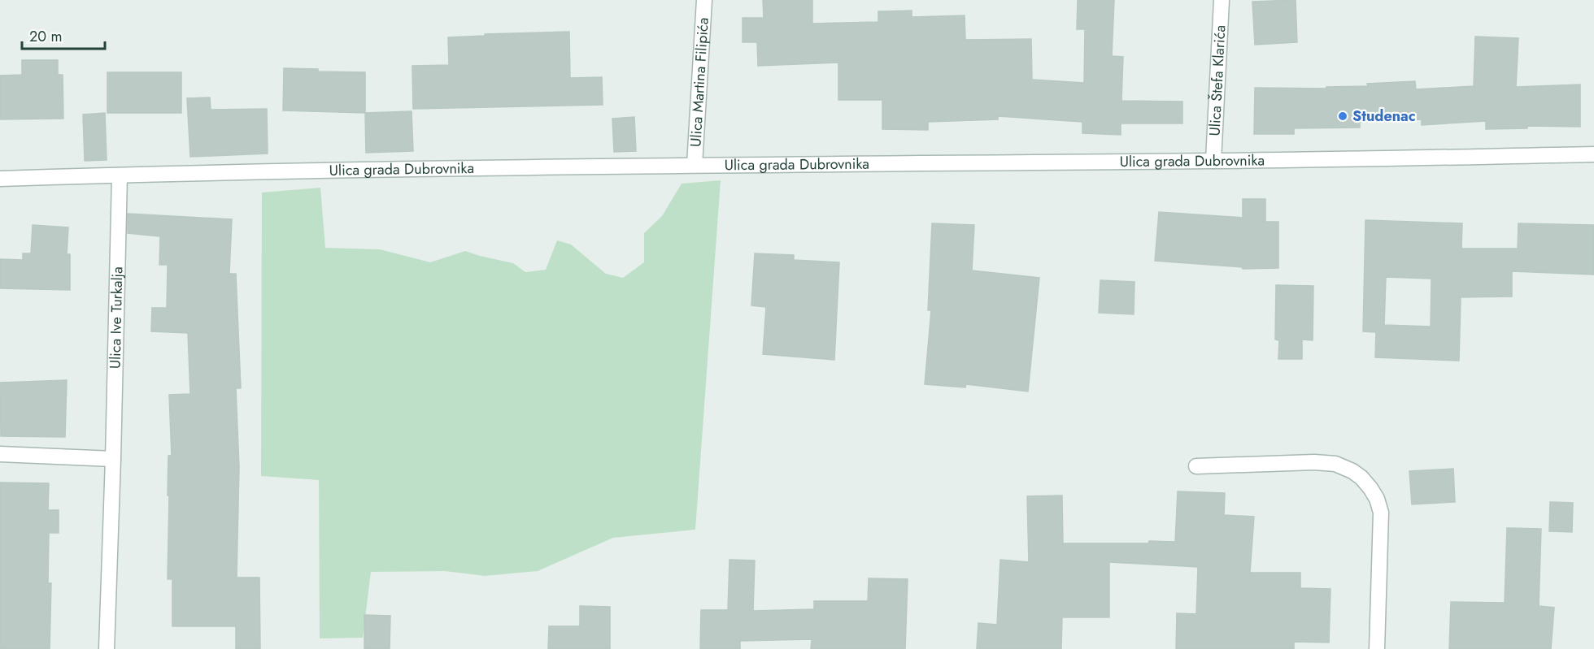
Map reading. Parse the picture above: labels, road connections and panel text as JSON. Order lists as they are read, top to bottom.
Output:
{
  "streets": {
    "street": [
      "Ulica Štefa Klarića",
      "Ulica Martina Filipića",
      "Ulica grada Dubrovnika",
      "Ulica Ive Turkalja"
    ]
  },
  "crossings": [
    ["Ulica Štefa Klarića", "Ulica grada Dubrovnika"],
    ["Ulica Martina Filipića", "Ulica grada Dubrovnika"],
    ["Ulica grada Dubrovnika", "Ulica Ive Turkalja"]
  ],
  "places": ["Studenac"],
  "scale_bar": "20 m"
}
